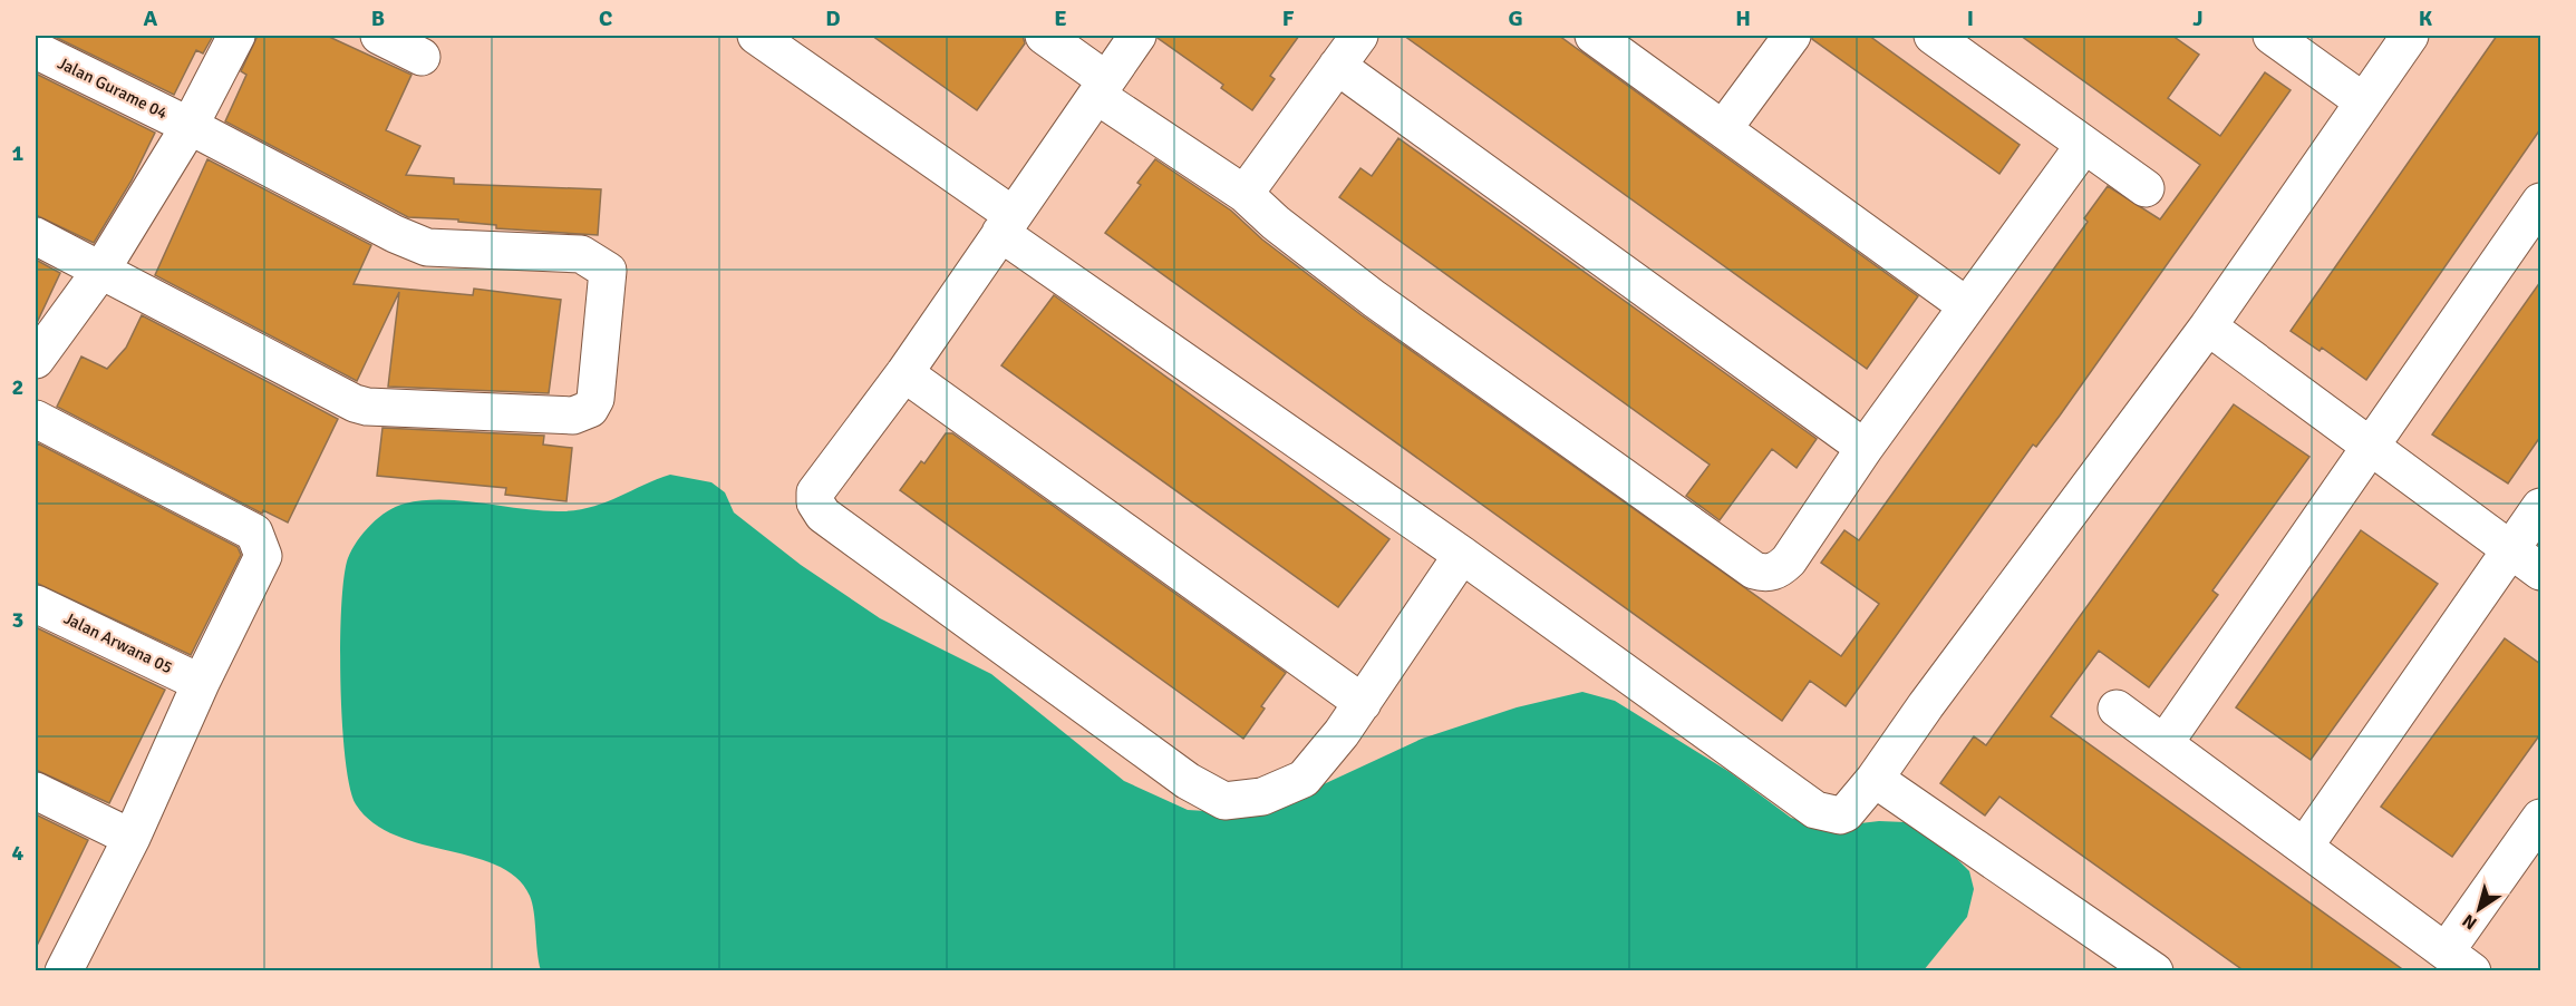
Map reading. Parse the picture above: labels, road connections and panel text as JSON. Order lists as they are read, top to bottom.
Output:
{
  "streets": {
    "street": ["Jalan Gurame 04", "Jalan Arwana 05"]
  },
  "north": "bottom left",
  "grid": {
    "columns": [
      "A",
      "B",
      "C",
      "D",
      "E",
      "F",
      "G",
      "H",
      "I",
      "J",
      "K"
    ],
    "rows": [
      "1",
      "2",
      "3",
      "4"
    ]
  }
}
